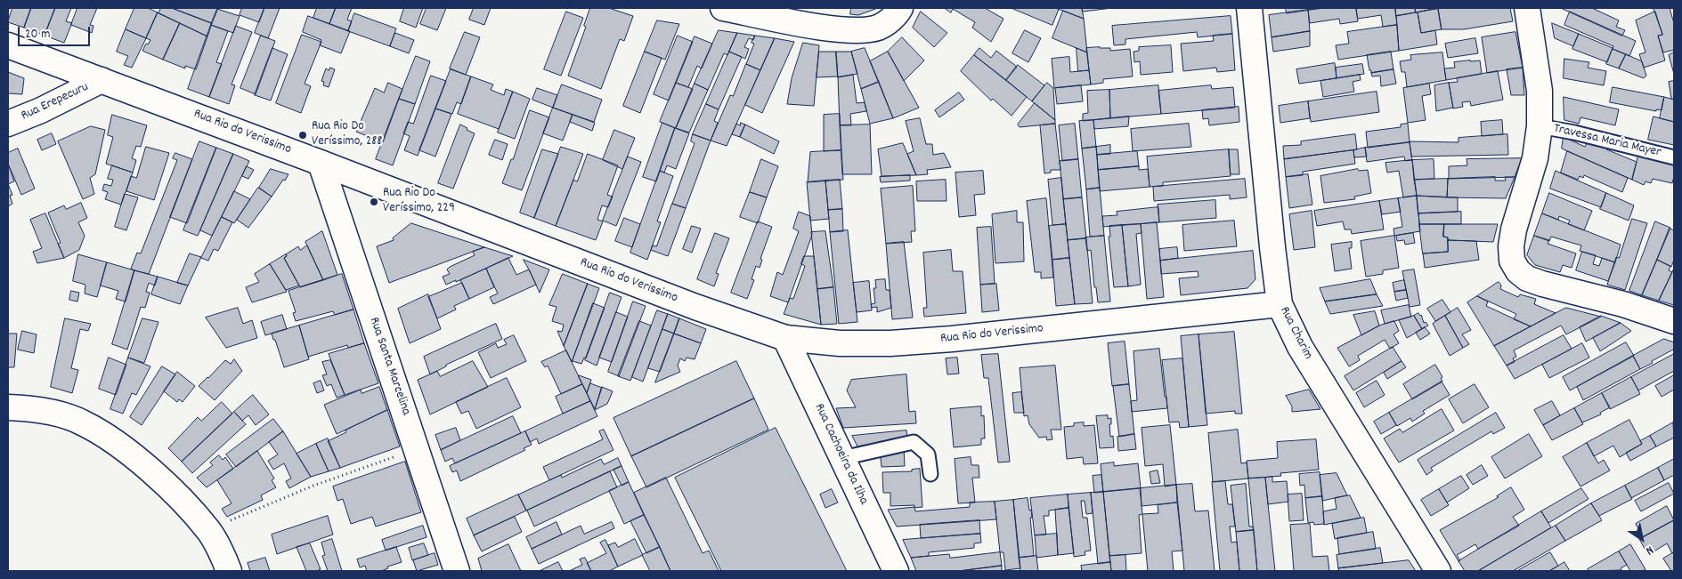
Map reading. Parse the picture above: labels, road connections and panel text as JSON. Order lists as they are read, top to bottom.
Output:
{
  "streets": {
    "street": [
      "Rua Erepecuru",
      "Rua Rio do Verissimo",
      "Rua Charim",
      "Rua Santa Marcelina",
      "Rua Cachoeira da Ilha"
    ],
    "lane": ["Travessa Maria Mayer"]
  },
  "crossings": [
    ["Rua Erepecuru", "Rua Rio do Verissimo"],
    ["Rua Rio do Verissimo", "Rua Charim"],
    ["Rua Rio do Verissimo", "Rua Santa Marcelina"],
    ["Rua Rio do Verissimo", "Rua Cachoeira da Ilha"]
  ],
  "places": ["Rua Rio Do Veríssimo, 288", "Rua Rio Do Veríssimo, 229"],
  "scale_bar": "20 m",
  "north": "bottom right"
}
